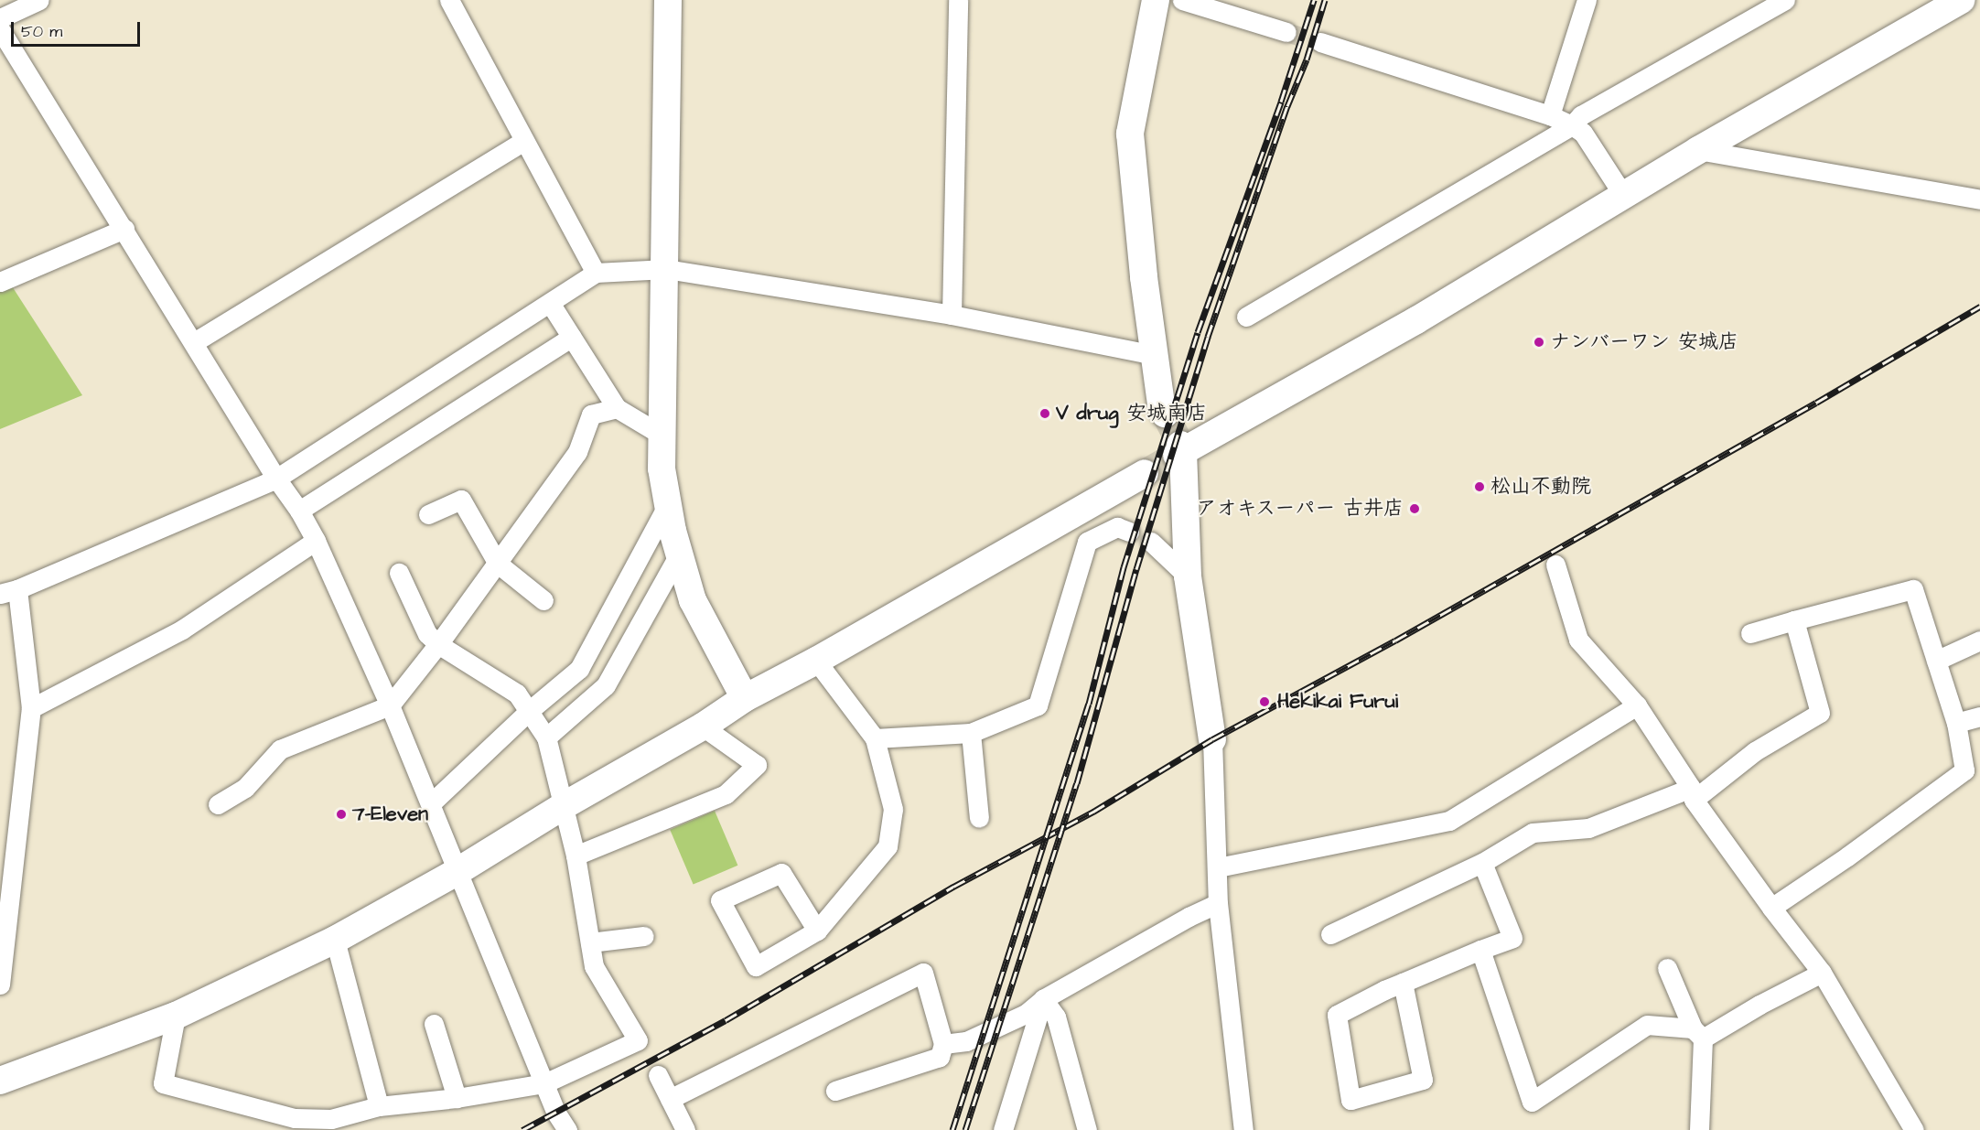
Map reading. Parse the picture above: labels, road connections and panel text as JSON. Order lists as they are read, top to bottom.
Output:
{
  "places": [
    "ナンバーワン 安城店",
    "V drug 安城南店",
    "松山不動院",
    "アオキスーパー 古井店",
    "Hekikai Furui",
    "7-Eleven"
  ],
  "scale_bar": "50 m"
}
